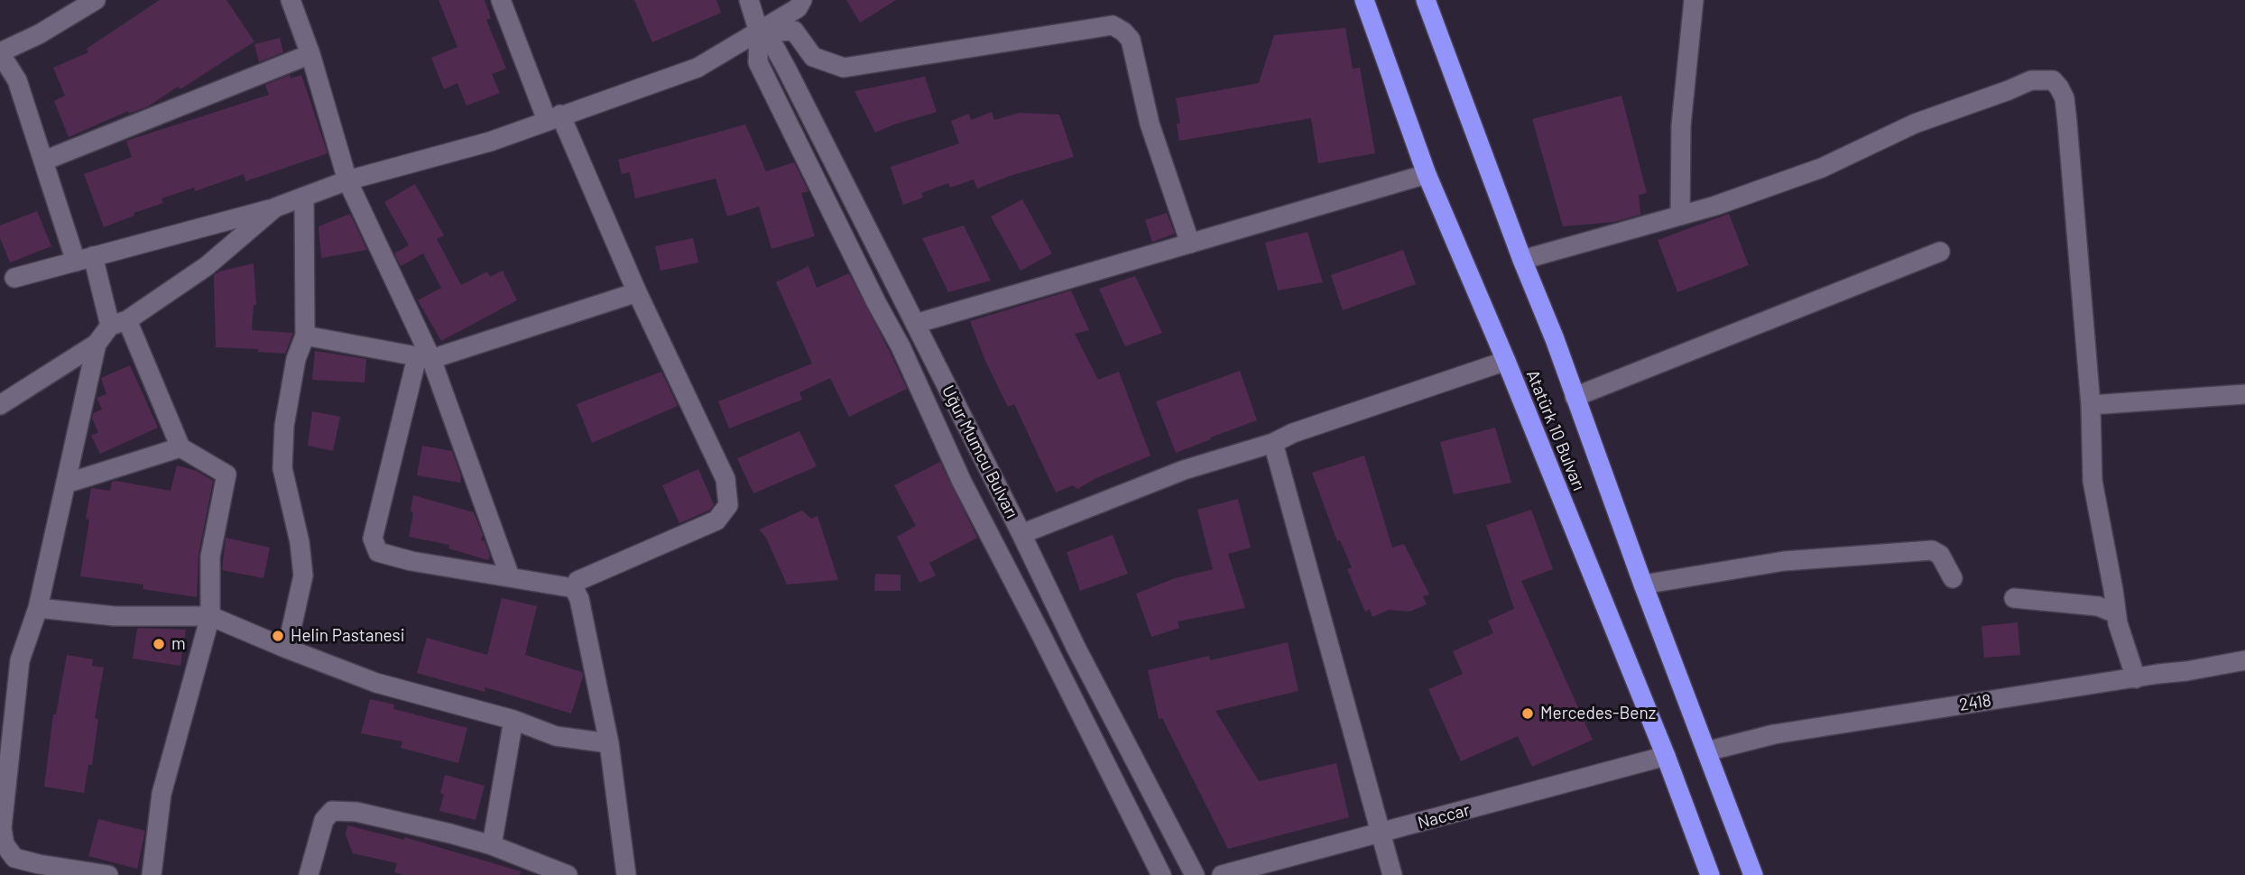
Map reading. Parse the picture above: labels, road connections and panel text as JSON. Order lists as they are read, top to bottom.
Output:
{
  "streets": {
    "highway": ["Atatürk 10 Bulvarı"],
    "street": ["Uğur Mumcu Bulvarı", "2418", "Naccar"]
  },
  "crossings": [
    ["Atatürk 10 Bulvarı", "2418"],
    ["Atatürk 10 Bulvarı", "Naccar"]
  ],
  "places": ["Helin Pastanesi", "m", "Mercedes-Benz"]
}
